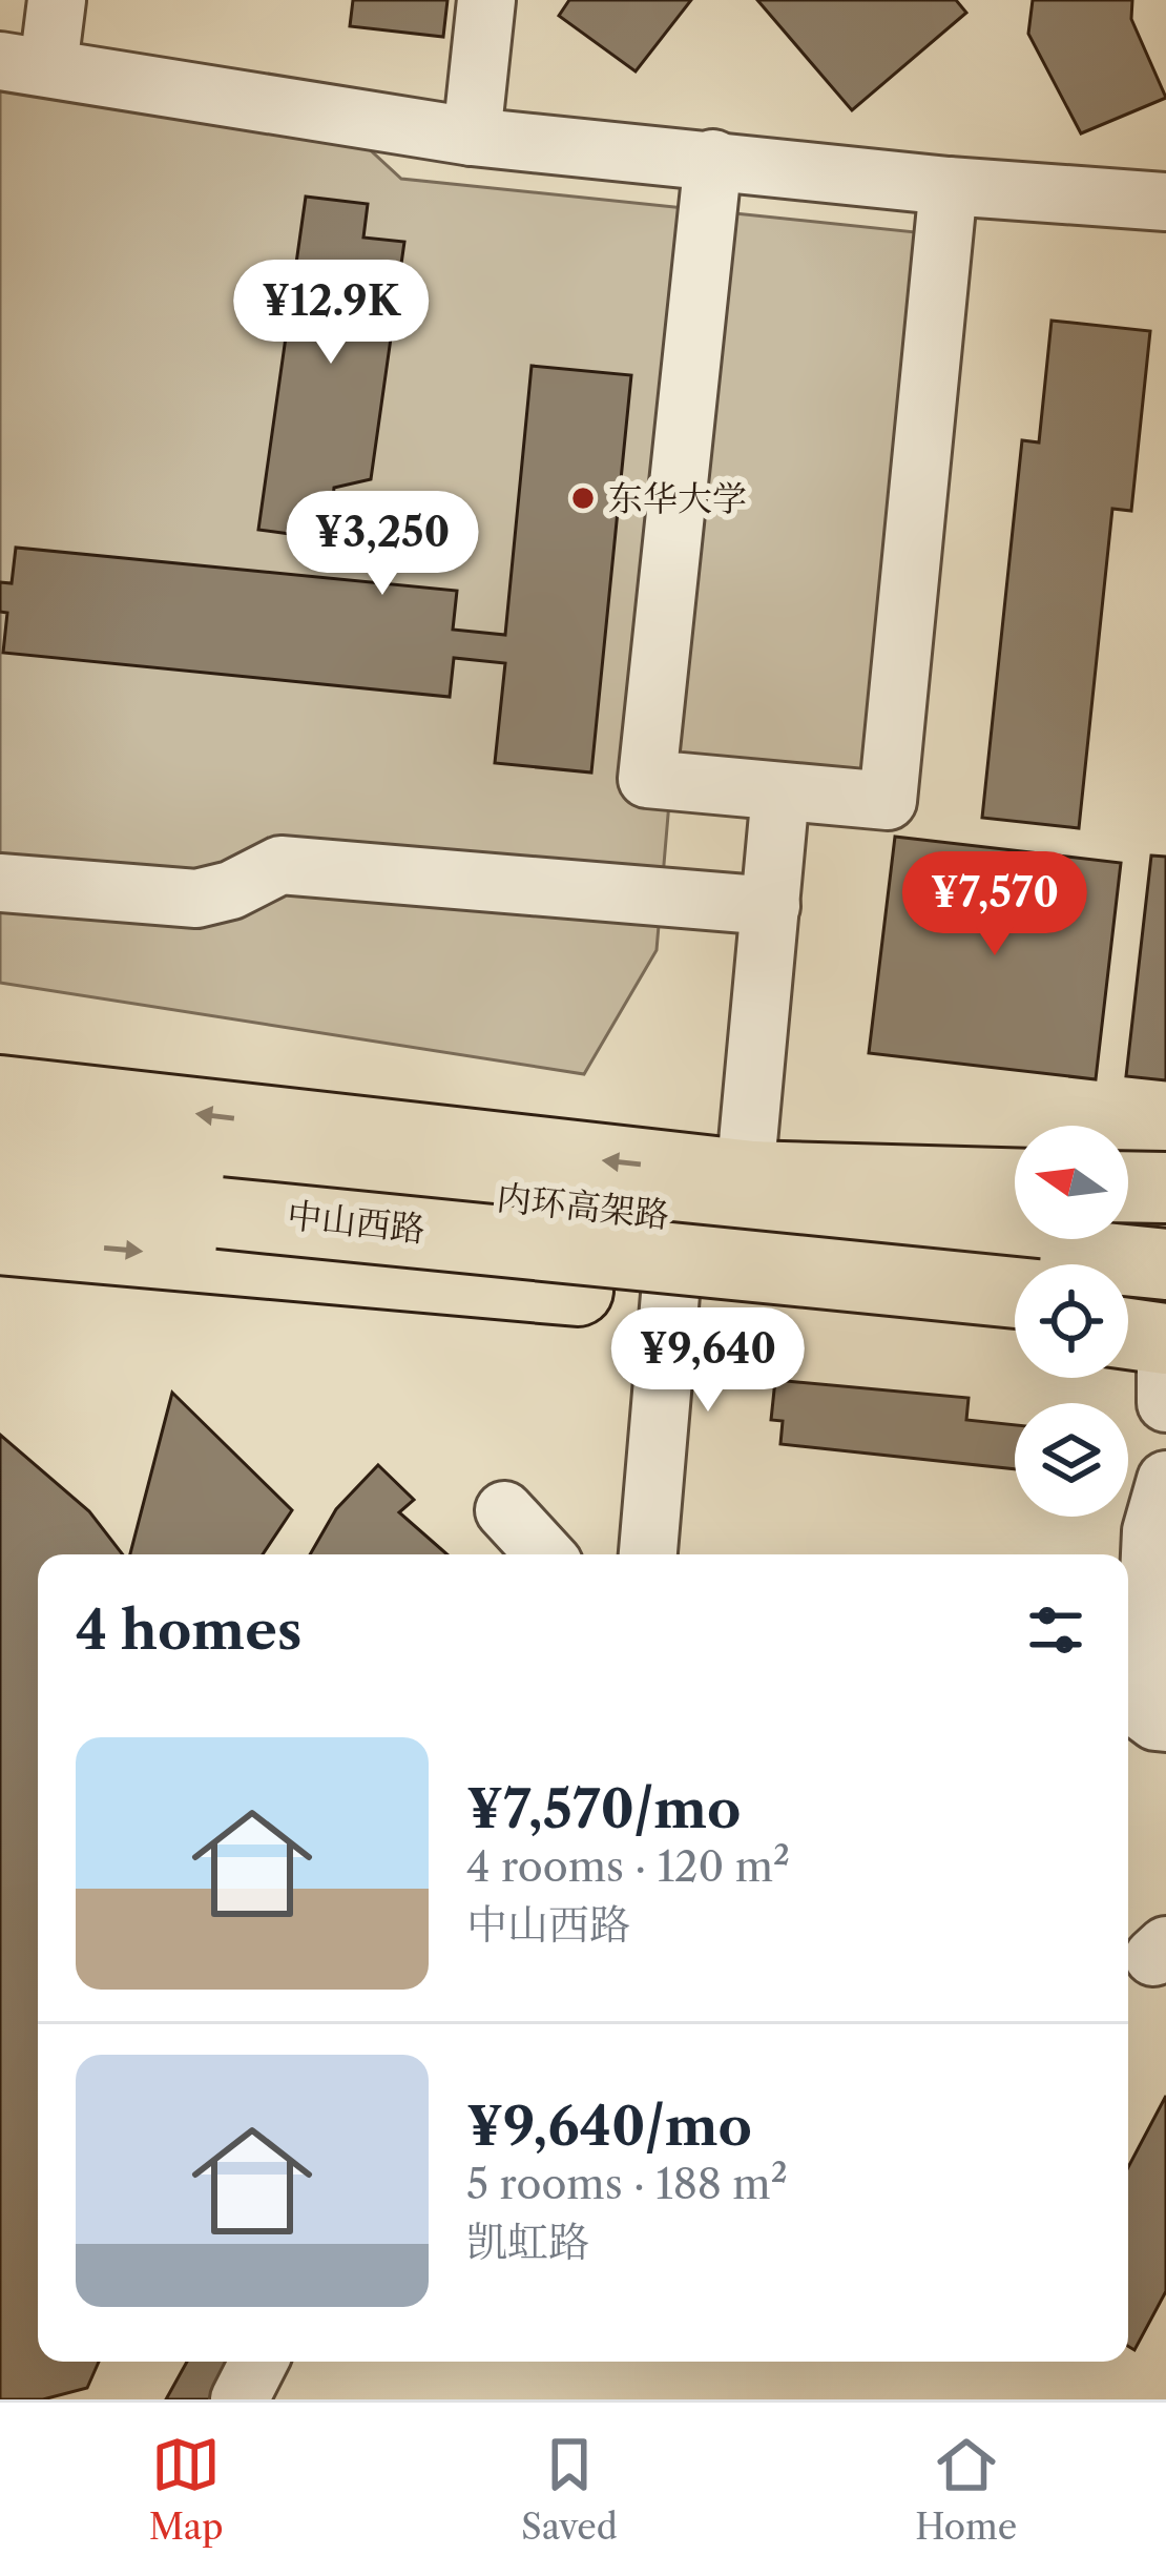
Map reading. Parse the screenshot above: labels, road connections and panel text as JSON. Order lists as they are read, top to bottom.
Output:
{
  "streets": {
    "main road": ["内环高架路", "中山西路"]
  },
  "crossings": [
    ["内环高架路", "中山西路"]
  ],
  "places": ["东华大学"],
  "north": "left",
  "page": {
    "price": [
      "¥12.9K",
      "¥3,250",
      "¥7,570",
      "¥9,640"
    ],
    "heading": "4 homes",
    "list": [
      {
        "name": "¥7,570/mo",
        "note": "4 rooms · 120 m² · 中山西路"
      },
      {
        "name": "¥9,640/mo",
        "note": "5 rooms · 188 m² · 凯虹路"
      }
    ],
    "tabs": ["Map", "Saved", "Home"]
  }
}
